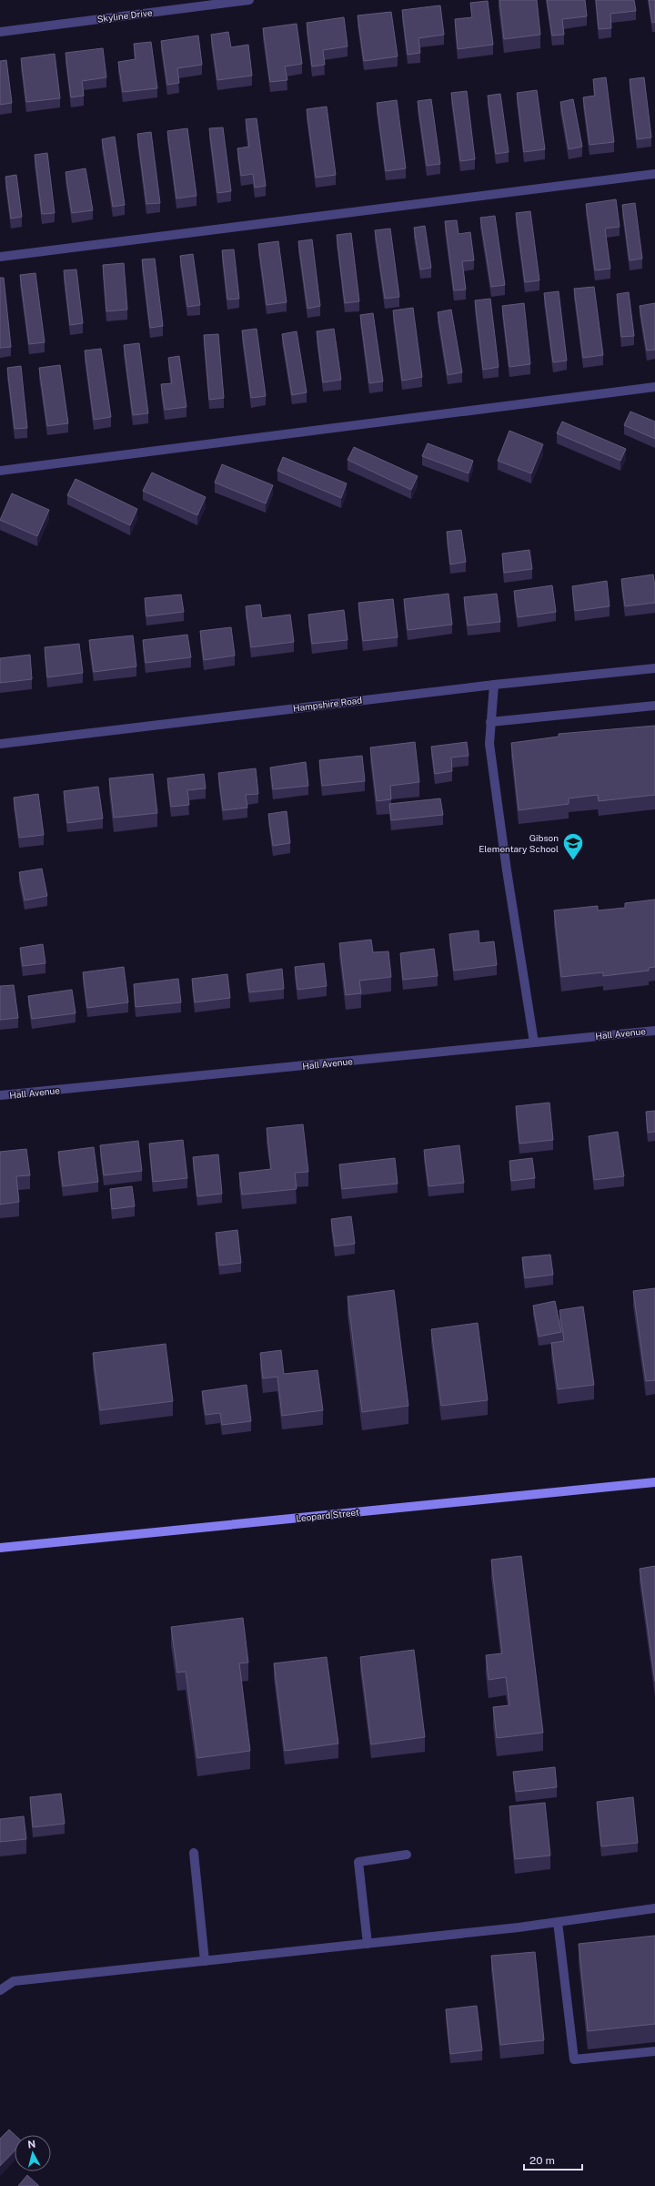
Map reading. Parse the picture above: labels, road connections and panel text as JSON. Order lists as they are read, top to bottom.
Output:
{
  "streets": {
    "main road": ["Leopard Street"],
    "street": ["Skyline Drive", "Hampshire Road", "Hall Avenue"]
  },
  "places": {
    "school or university": ["Gibson Elementary School"]
  },
  "scale_bar": "20 m",
  "north": "top"
}
